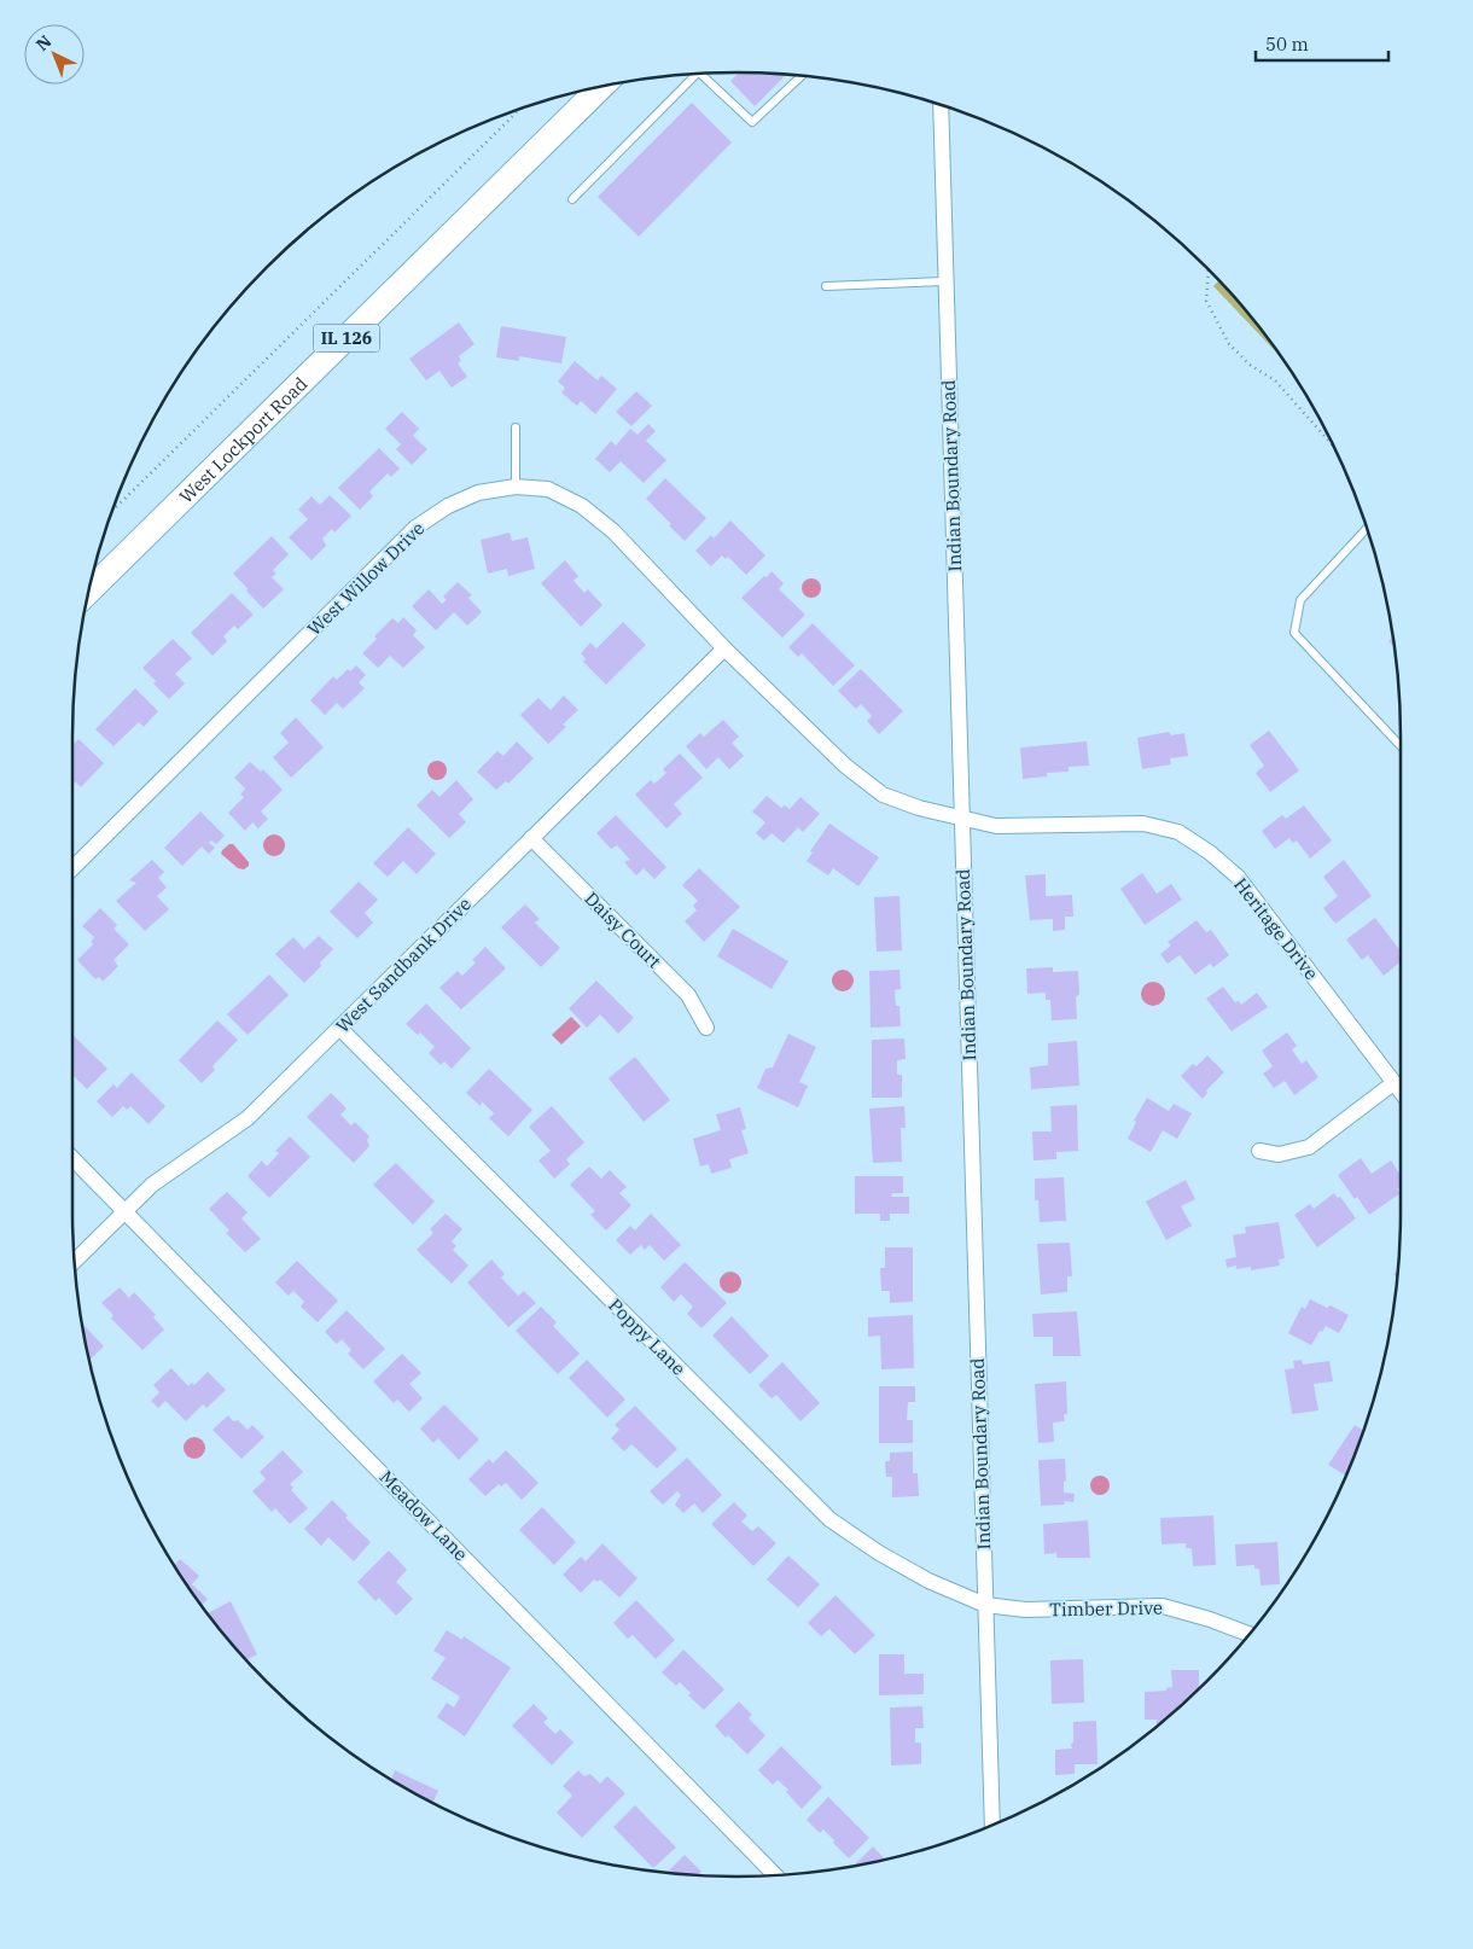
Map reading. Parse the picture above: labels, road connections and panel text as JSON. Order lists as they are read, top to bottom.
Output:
{
  "streets": {
    "main road": ["IL 126", "West Lockport Road"],
    "street": [
      "Indian Boundary Road",
      "West Willow Drive",
      "Heritage Drive",
      "Daisy Court",
      "West Sandbank Drive",
      "Poppy Lane",
      "Meadow Lane",
      "Timber Drive"
    ]
  },
  "crossings": [
    ["Indian Boundary Road", "West Willow Drive"],
    ["Indian Boundary Road", "Heritage Drive"],
    ["Indian Boundary Road", "Poppy Lane"],
    ["Indian Boundary Road", "Timber Drive"],
    ["West Willow Drive", "Heritage Drive"],
    ["West Willow Drive", "West Sandbank Drive"],
    ["Daisy Court", "West Sandbank Drive"],
    ["West Sandbank Drive", "Poppy Lane"],
    ["West Sandbank Drive", "Meadow Lane"],
    ["Poppy Lane", "Timber Drive"]
  ],
  "scale_bar": "50 m",
  "north": "top left"
}
